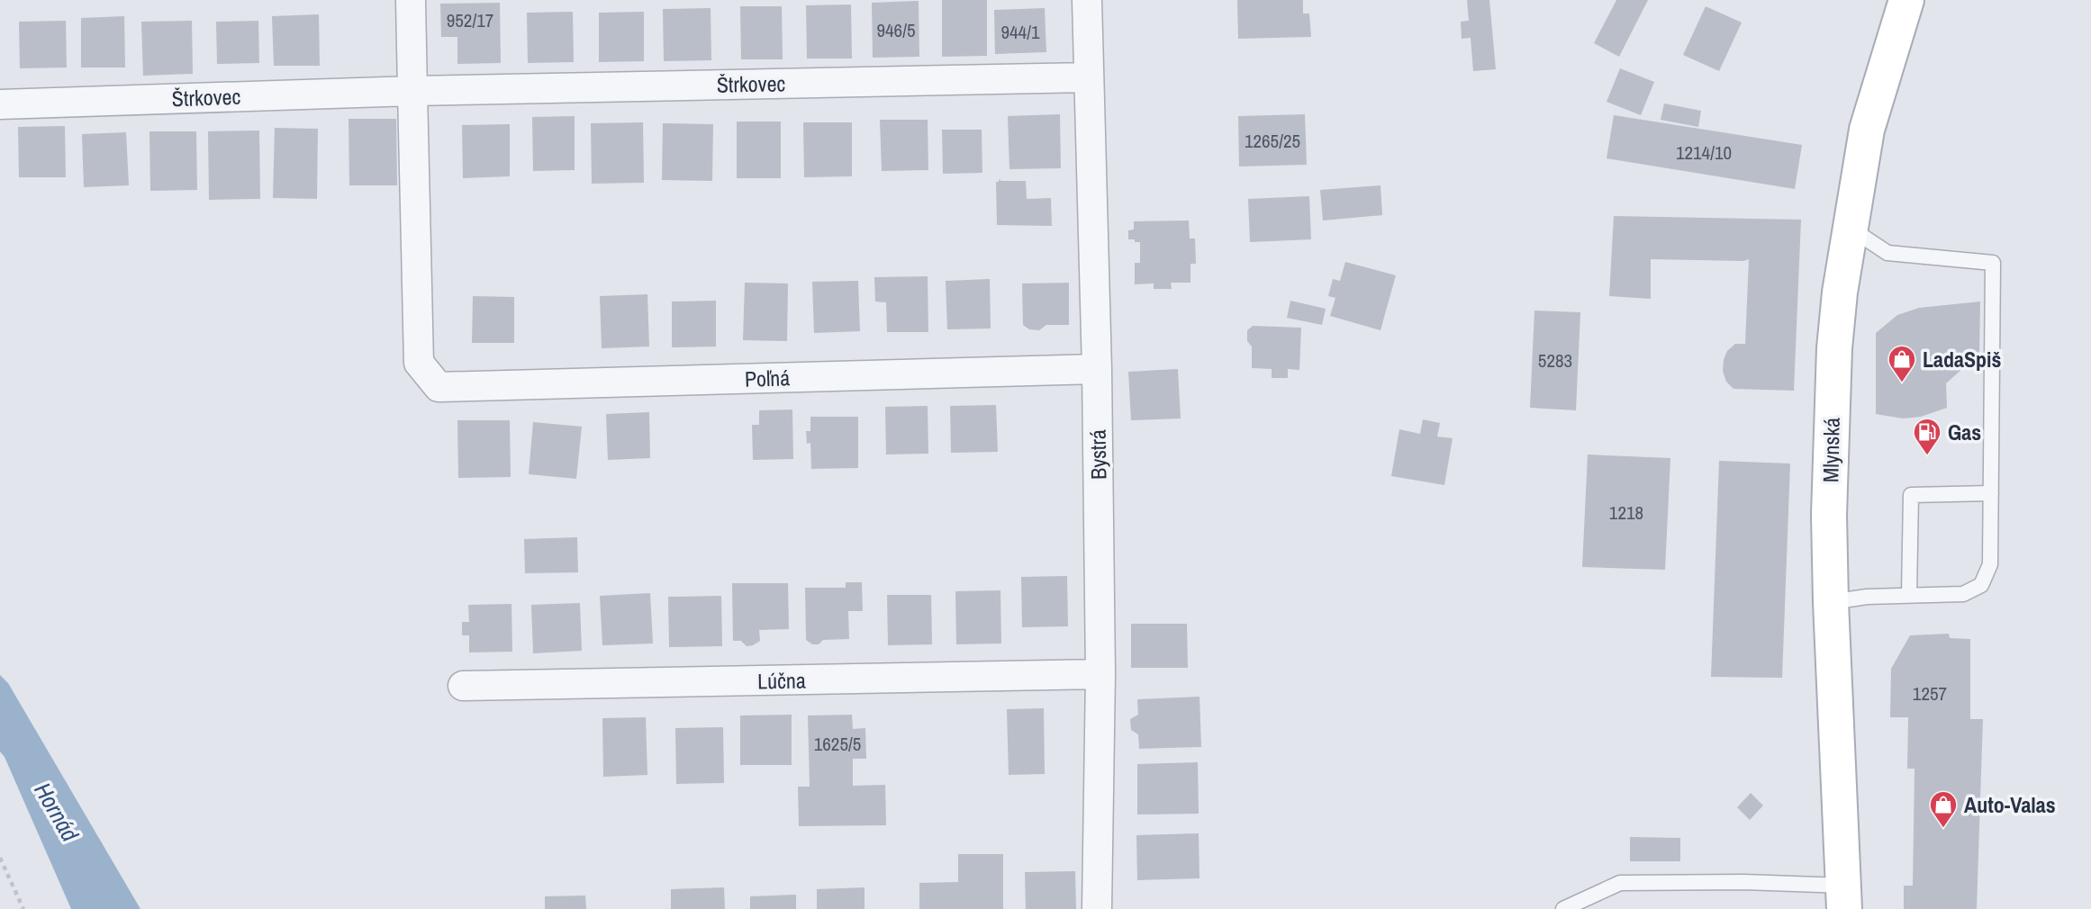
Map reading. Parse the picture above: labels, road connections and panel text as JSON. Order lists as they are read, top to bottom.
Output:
{
  "streets": {
    "street": [
      "Štrkovec",
      "Poľná",
      "Mlynská",
      "Bystrá",
      "Lúčna"
    ]
  },
  "crossings": [
    ["Štrkovec", "Poľná"],
    ["Štrkovec", "Bystrá"],
    ["Poľná", "Bystrá"],
    ["Bystrá", "Lúčna"]
  ],
  "water": ["Hornád"],
  "places": {
    "shop": ["LadaSpiš", "Auto-Valas"],
    "fuel station": ["Gas"]
  },
  "house_numbers": [
    "952/17",
    "946/5",
    "944/1",
    "1265/25",
    "1214/10",
    "5283",
    "1218",
    "1257",
    "1625/5"
  ]
}
